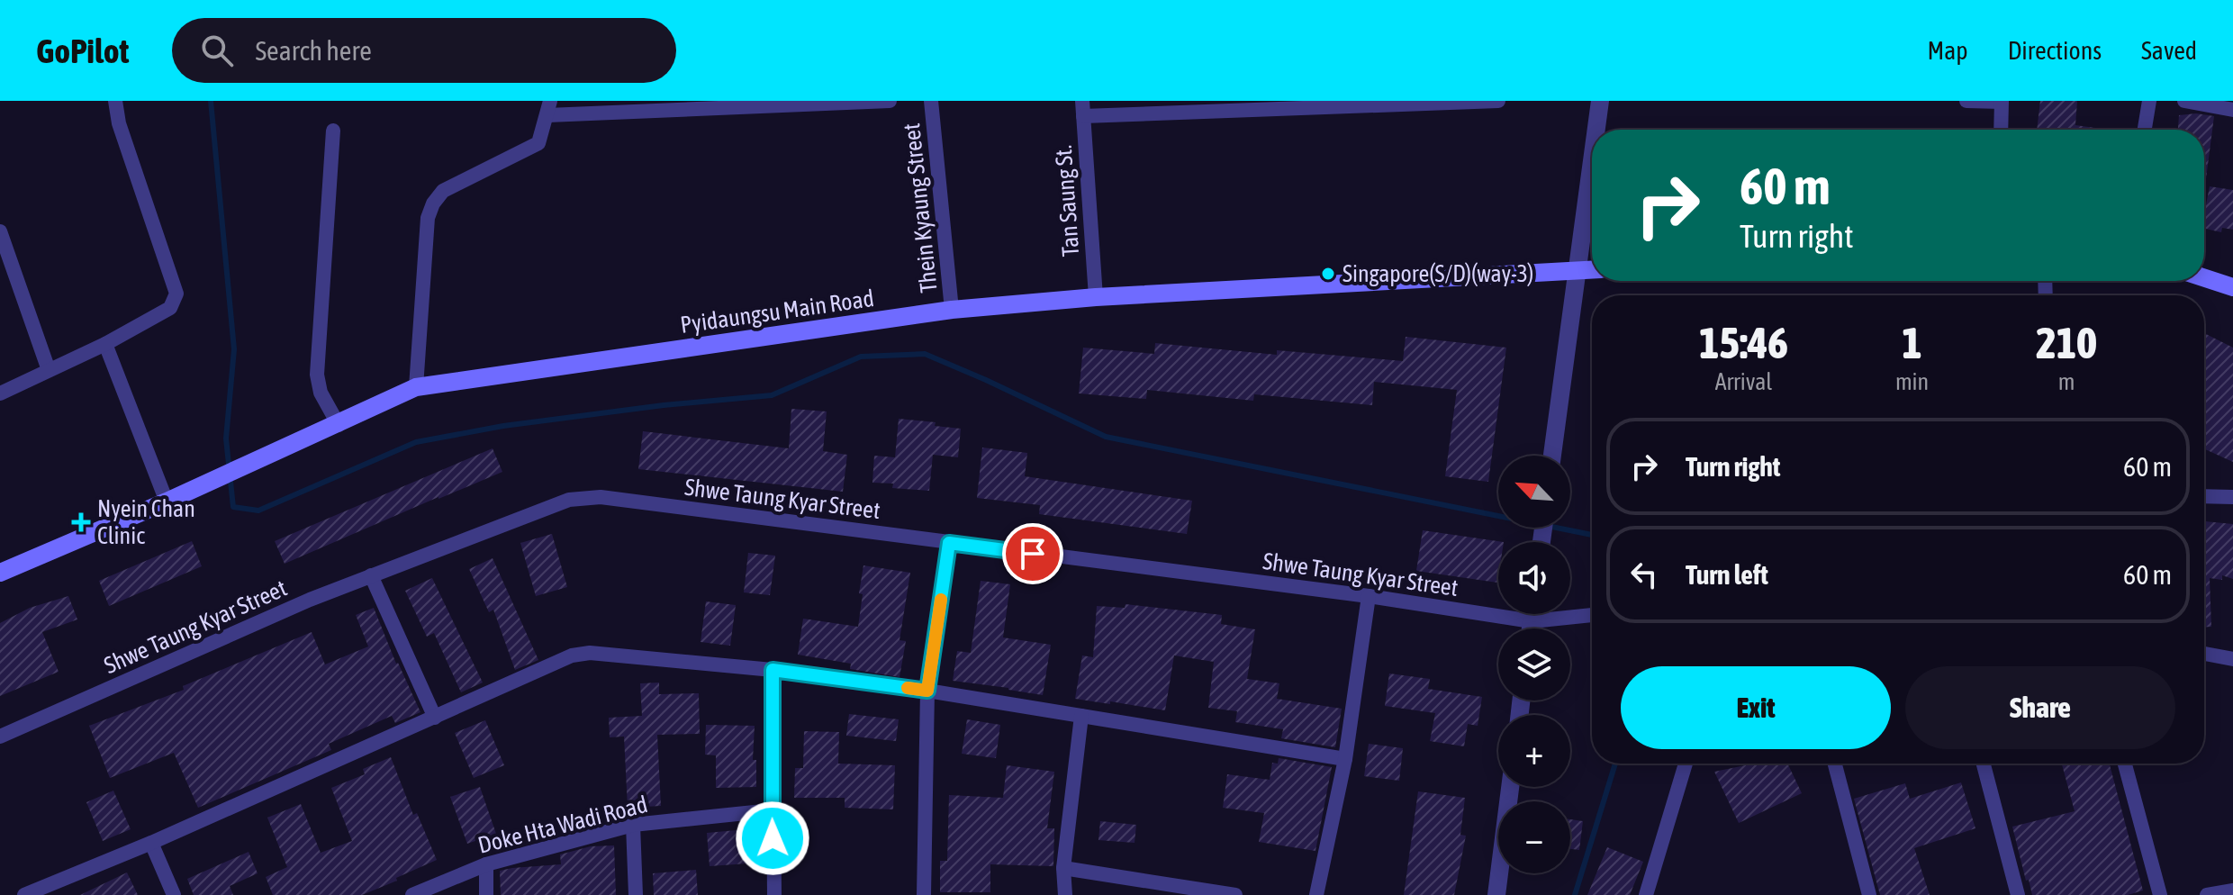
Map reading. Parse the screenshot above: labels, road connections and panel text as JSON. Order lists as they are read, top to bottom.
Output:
{
  "streets": {
    "main road": ["Pyidaungsu Main Road"],
    "street": [
      "Tan Saung St.",
      "Thein Kyaung Street",
      "Shwe Taung Kyar Street",
      "Doke Hta Wadi Road"
    ]
  },
  "crossings": [
    ["Tan Saung St.", "Pyidaungsu Main Road"],
    ["Thein Kyaung Street", "Pyidaungsu Main Road"]
  ],
  "places": {
    "other": ["Singapore(S/D)(way-3)"],
    "health": ["Nyein Chan Clinic"]
  },
  "north": "top left",
  "page": {
    "header": "GoPilot",
    "search": "Search here",
    "nav": ["Map", "Directions", "Saved"],
    "turn": ["60 m", "Turn right"],
    "eta": [
      "15:46",
      "Arrival",
      "1",
      "min",
      "210",
      "m"
    ],
    "list": [
      {
        "name": "Turn right",
        "value": "60 m"
      },
      {
        "name": "Turn left",
        "value": "60 m"
      }
    ],
    "map_buttons": ["+", "−"],
    "buttons": ["Exit", "Share"]
  }
}
